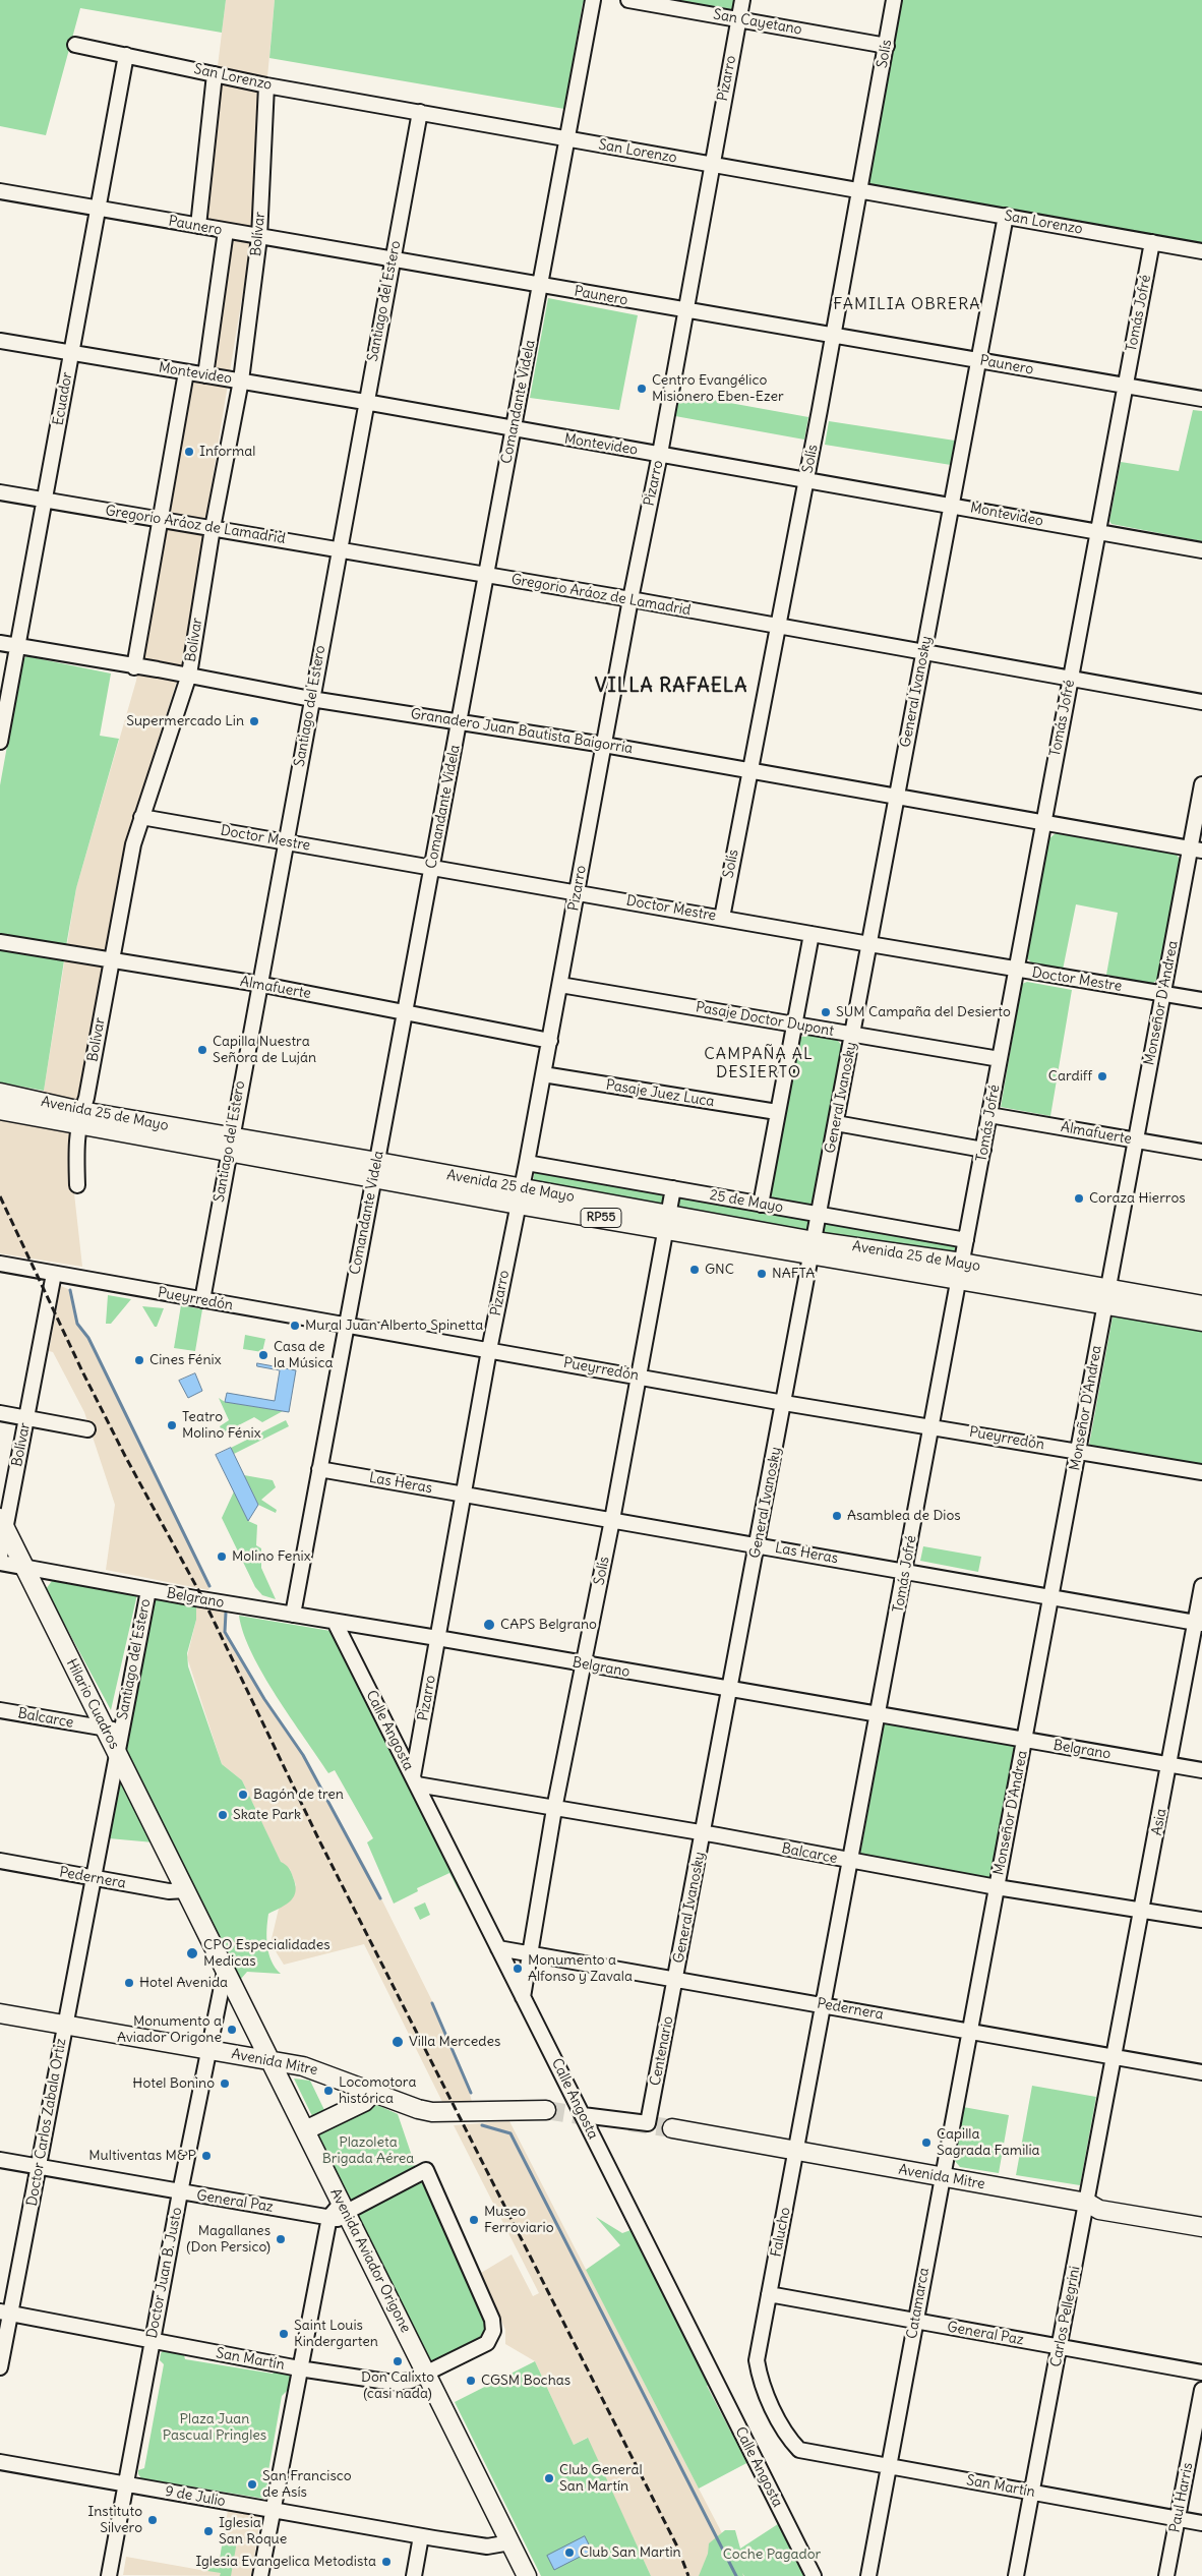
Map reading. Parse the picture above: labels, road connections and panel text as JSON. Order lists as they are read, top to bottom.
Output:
{
  "streets": {
    "main road": [
      "Avenida 25 de Mayo",
      "RP55",
      "Hilario Cuadros",
      "Avenida Mitre",
      "Avenida Aviador Origone"
    ],
    "street": [
      "San Cayetano",
      "Solís",
      "San Lorenzo",
      "Pizarro",
      "Paunero",
      "Bolívar",
      "Santiago del Estero",
      "Tomás Jofré",
      "Montevideo",
      "Ecuador",
      "Comandante Videla",
      "Gregorio Aráoz de Lamadrid",
      "General Ivanosky",
      "Granadero Juan Bautista Baigorria",
      "Doctor Mestre",
      "Almafuerte",
      "Monseñor D'Andrea",
      "Pasaje Doctor Dupont",
      "Pasaje Juez Luca",
      "25 de Mayo",
      "Pueyrredón",
      "Las Heras",
      "Belgrano",
      "Balcarce",
      "Calle Angosta",
      "Asia",
      "Pedernera",
      "Centenario",
      "Doctor Carlos Zabala Ortiz",
      "General Paz",
      "Falucho",
      "Doctor Juan B. Justo",
      "Catamarca",
      "Carlos Pellegrini",
      "San Martín",
      "9 de Julio",
      "Paul Harris"
    ]
  },
  "crossings": [
    ["San Cayetano", "Solís"],
    ["San Cayetano", "Pizarro"],
    ["Solís", "San Lorenzo"],
    ["Solís", "Paunero"],
    ["Solís", "Montevideo"],
    ["Solís", "Gregorio Aráoz de Lamadrid"],
    ["Solís", "Granadero Juan Bautista Baigorria"],
    ["Solís", "Doctor Mestre"],
    ["Solís", "Avenida 25 de Mayo"],
    ["Solís", "25 de Mayo"],
    ["Solís", "Pueyrredón"],
    ["Solís", "Las Heras"],
    ["Solís", "Belgrano"],
    ["Solís", "Balcarce"],
    ["Solís", "Calle Angosta"],
    ["Solís", "Pedernera"],
    ["San Lorenzo", "Pizarro"],
    ["San Lorenzo", "Bolívar"],
    ["San Lorenzo", "Santiago del Estero"],
    ["San Lorenzo", "Tomás Jofré"],
    ["San Lorenzo", "Ecuador"],
    ["San Lorenzo", "Comandante Videla"],
    ["San Lorenzo", "General Ivanosky"],
    ["Pizarro", "Paunero"],
    ["Pizarro", "Montevideo"],
    ["Pizarro", "Gregorio Aráoz de Lamadrid"],
    ["Pizarro", "Granadero Juan Bautista Baigorria"],
    ["Pizarro", "Doctor Mestre"],
    ["Pizarro", "Almafuerte"],
    ["Pizarro", "Pasaje Doctor Dupont"],
    ["Pizarro", "Pasaje Juez Luca"],
    ["Pizarro", "Avenida 25 de Mayo"],
    ["Pizarro", "25 de Mayo"],
    ["Pizarro", "Pueyrredón"],
    ["Pizarro", "Las Heras"],
    ["Pizarro", "Belgrano"],
    ["Pizarro", "Balcarce"],
    ["Pizarro", "Calle Angosta"],
    ["Paunero", "Bolívar"],
    ["Paunero", "Santiago del Estero"],
    ["Paunero", "Tomás Jofré"],
    ["Paunero", "Ecuador"],
    ["Paunero", "Comandante Videla"],
    ["Paunero", "General Ivanosky"],
    ["Bolívar", "Montevideo"],
    ["Bolívar", "Gregorio Aráoz de Lamadrid"],
    ["Bolívar", "Granadero Juan Bautista Baigorria"],
    ["Bolívar", "Doctor Mestre"],
    ["Bolívar", "Almafuerte"],
    ["Bolívar", "Avenida 25 de Mayo"],
    ["Bolívar", "Pueyrredón"],
    ["Bolívar", "Hilario Cuadros"],
    ["Santiago del Estero", "Montevideo"],
    ["Santiago del Estero", "Gregorio Aráoz de Lamadrid"],
    ["Santiago del Estero", "Granadero Juan Bautista Baigorria"],
    ["Santiago del Estero", "Doctor Mestre"],
    ["Santiago del Estero", "Almafuerte"],
    ["Santiago del Estero", "Avenida 25 de Mayo"],
    ["Santiago del Estero", "Pueyrredón"],
    ["Santiago del Estero", "Belgrano"],
    ["Santiago del Estero", "Hilario Cuadros"],
    ["Santiago del Estero", "Balcarce"],
    ["Tomás Jofré", "Montevideo"],
    ["Tomás Jofré", "Gregorio Aráoz de Lamadrid"],
    ["Tomás Jofré", "Granadero Juan Bautista Baigorria"],
    ["Tomás Jofré", "Doctor Mestre"],
    ["Tomás Jofré", "Almafuerte"],
    ["Tomás Jofré", "Pasaje Doctor Dupont"],
    ["Tomás Jofré", "Avenida 25 de Mayo"],
    ["Tomás Jofré", "25 de Mayo"],
    ["Tomás Jofré", "Pueyrredón"],
    ["Tomás Jofré", "Las Heras"],
    ["Tomás Jofré", "Belgrano"],
    ["Tomás Jofré", "Balcarce"],
    ["Tomás Jofré", "Pedernera"],
    ["Tomás Jofré", "Falucho"],
    ["Montevideo", "Ecuador"],
    ["Montevideo", "Comandante Videla"],
    ["Montevideo", "General Ivanosky"],
    ["Ecuador", "Gregorio Aráoz de Lamadrid"],
    ["Ecuador", "Granadero Juan Bautista Baigorria"],
    ["Comandante Videla", "Gregorio Aráoz de Lamadrid"],
    ["Comandante Videla", "Granadero Juan Bautista Baigorria"],
    ["Comandante Videla", "Doctor Mestre"],
    ["Comandante Videla", "Almafuerte"],
    ["Comandante Videla", "Avenida 25 de Mayo"],
    ["Comandante Videla", "Pueyrredón"],
    ["Comandante Videla", "Las Heras"],
    ["Comandante Videla", "Belgrano"],
    ["Gregorio Aráoz de Lamadrid", "General Ivanosky"],
    ["General Ivanosky", "Granadero Juan Bautista Baigorria"],
    ["General Ivanosky", "Doctor Mestre"],
    ["General Ivanosky", "Pasaje Doctor Dupont"],
    ["General Ivanosky", "Avenida 25 de Mayo"],
    ["General Ivanosky", "25 de Mayo"],
    ["General Ivanosky", "Pueyrredón"],
    ["General Ivanosky", "Las Heras"],
    ["General Ivanosky", "Belgrano"],
    ["General Ivanosky", "Balcarce"],
    ["General Ivanosky", "Pedernera"],
    ["General Ivanosky", "Centenario"],
    ["Granadero Juan Bautista Baigorria", "Monseñor D'Andrea"],
    ["Doctor Mestre", "Monseñor D'Andrea"],
    ["Almafuerte", "Monseñor D'Andrea"],
    ["Monseñor D'Andrea", "Avenida 25 de Mayo"],
    ["Monseñor D'Andrea", "Pueyrredón"],
    ["Monseñor D'Andrea", "Las Heras"],
    ["Monseñor D'Andrea", "Belgrano"],
    ["Monseñor D'Andrea", "Balcarce"],
    ["Monseñor D'Andrea", "Pedernera"],
    ["Monseñor D'Andrea", "Catamarca"],
    ["Las Heras", "Asia"],
    ["Belgrano", "Hilario Cuadros"],
    ["Belgrano", "Calle Angosta"],
    ["Belgrano", "Asia"],
    ["Hilario Cuadros", "Balcarce"],
    ["Hilario Cuadros", "Pedernera"],
    ["Hilario Cuadros", "Avenida Aviador Origone"],
    ["Balcarce", "Calle Angosta"],
    ["Balcarce", "Asia"],
    ["Calle Angosta", "Pedernera"],
    ["Calle Angosta", "Centenario"],
    ["Asia", "Pedernera"],
    ["Asia", "Carlos Pellegrini"],
    ["Pedernera", "Centenario"],
    ["Pedernera", "Doctor Carlos Zabala Ortiz"],
    ["Pedernera", "Falucho"],
    ["Pedernera", "Avenida Aviador Origone"],
    ["Pedernera", "Catamarca"],
    ["Pedernera", "Carlos Pellegrini"],
    ["Avenida Mitre", "Doctor Carlos Zabala Ortiz"],
    ["Avenida Mitre", "Falucho"],
    ["Avenida Mitre", "Avenida Aviador Origone"],
    ["Avenida Mitre", "Doctor Juan B. Justo"],
    ["Avenida Mitre", "Catamarca"],
    ["Avenida Mitre", "Carlos Pellegrini"],
    ["Doctor Carlos Zabala Ortiz", "General Paz"],
    ["Doctor Carlos Zabala Ortiz", "San Martín"],
    ["General Paz", "Falucho"],
    ["General Paz", "Avenida Aviador Origone"],
    ["General Paz", "Doctor Juan B. Justo"],
    ["General Paz", "Catamarca"],
    ["General Paz", "Carlos Pellegrini"],
    ["General Paz", "San Martín"],
    ["Falucho", "San Martín"],
    ["Avenida Aviador Origone", "Doctor Juan B. Justo"],
    ["Avenida Aviador Origone", "San Martín"],
    ["Avenida Aviador Origone", "9 de Julio"],
    ["Doctor Juan B. Justo", "San Martín"],
    ["Doctor Juan B. Justo", "9 de Julio"],
    ["Catamarca", "San Martín"],
    ["Carlos Pellegrini", "San Martín"],
    ["San Martín", "Paul Harris"]
  ],
  "districts": ["FAMILIA OBRERA", "VILLA RAFAELA", "CAMPAÑA AL DESIERTO"],
  "parks": ["Plazoleta Brigada Aérea", "Plaza Juan Pascual Pringles", "Coche Pagador"],
  "places": [
    "Centro Evangélico Misionero Eben-Ezer",
    "Informal",
    "Supermercado Lin",
    "SUM Campaña del Desierto",
    "Capilla Nuestra Señora de Luján",
    "Cardiff",
    "Coraza Hierros",
    "GNC",
    "NAFTA",
    "Mural Juan Alberto Spinetta",
    "Casa de la Música",
    "Cines Fénix",
    "Teatro Molino Fénix",
    "Asamblea de Dios",
    "Molino Fenix",
    "CAPS Belgrano",
    "Bagón de tren",
    "Skate Park",
    "CPO Especialidades Medicas",
    "Monumento a Alfonso y Zavala",
    "Hotel Avenida",
    "Monumento a Aviador Origone",
    "Villa Mercedes",
    "Hotel Bonino",
    "Locomotora histórica",
    "Capilla Sagrada Familia",
    "Multiventas M&P",
    "Museo Ferroviario",
    "Magallanes (Don Persico)",
    "Saint Louis Kindergarten",
    "Don Calixto (casi nada)",
    "CGSM Bochas",
    "Club General San Martín",
    "San Francisco de Asís",
    "Instituto Silvero",
    "Iglesia San Roque",
    "Club San Martìn",
    "Iglesia Evangelica Metodista"
  ]
}
